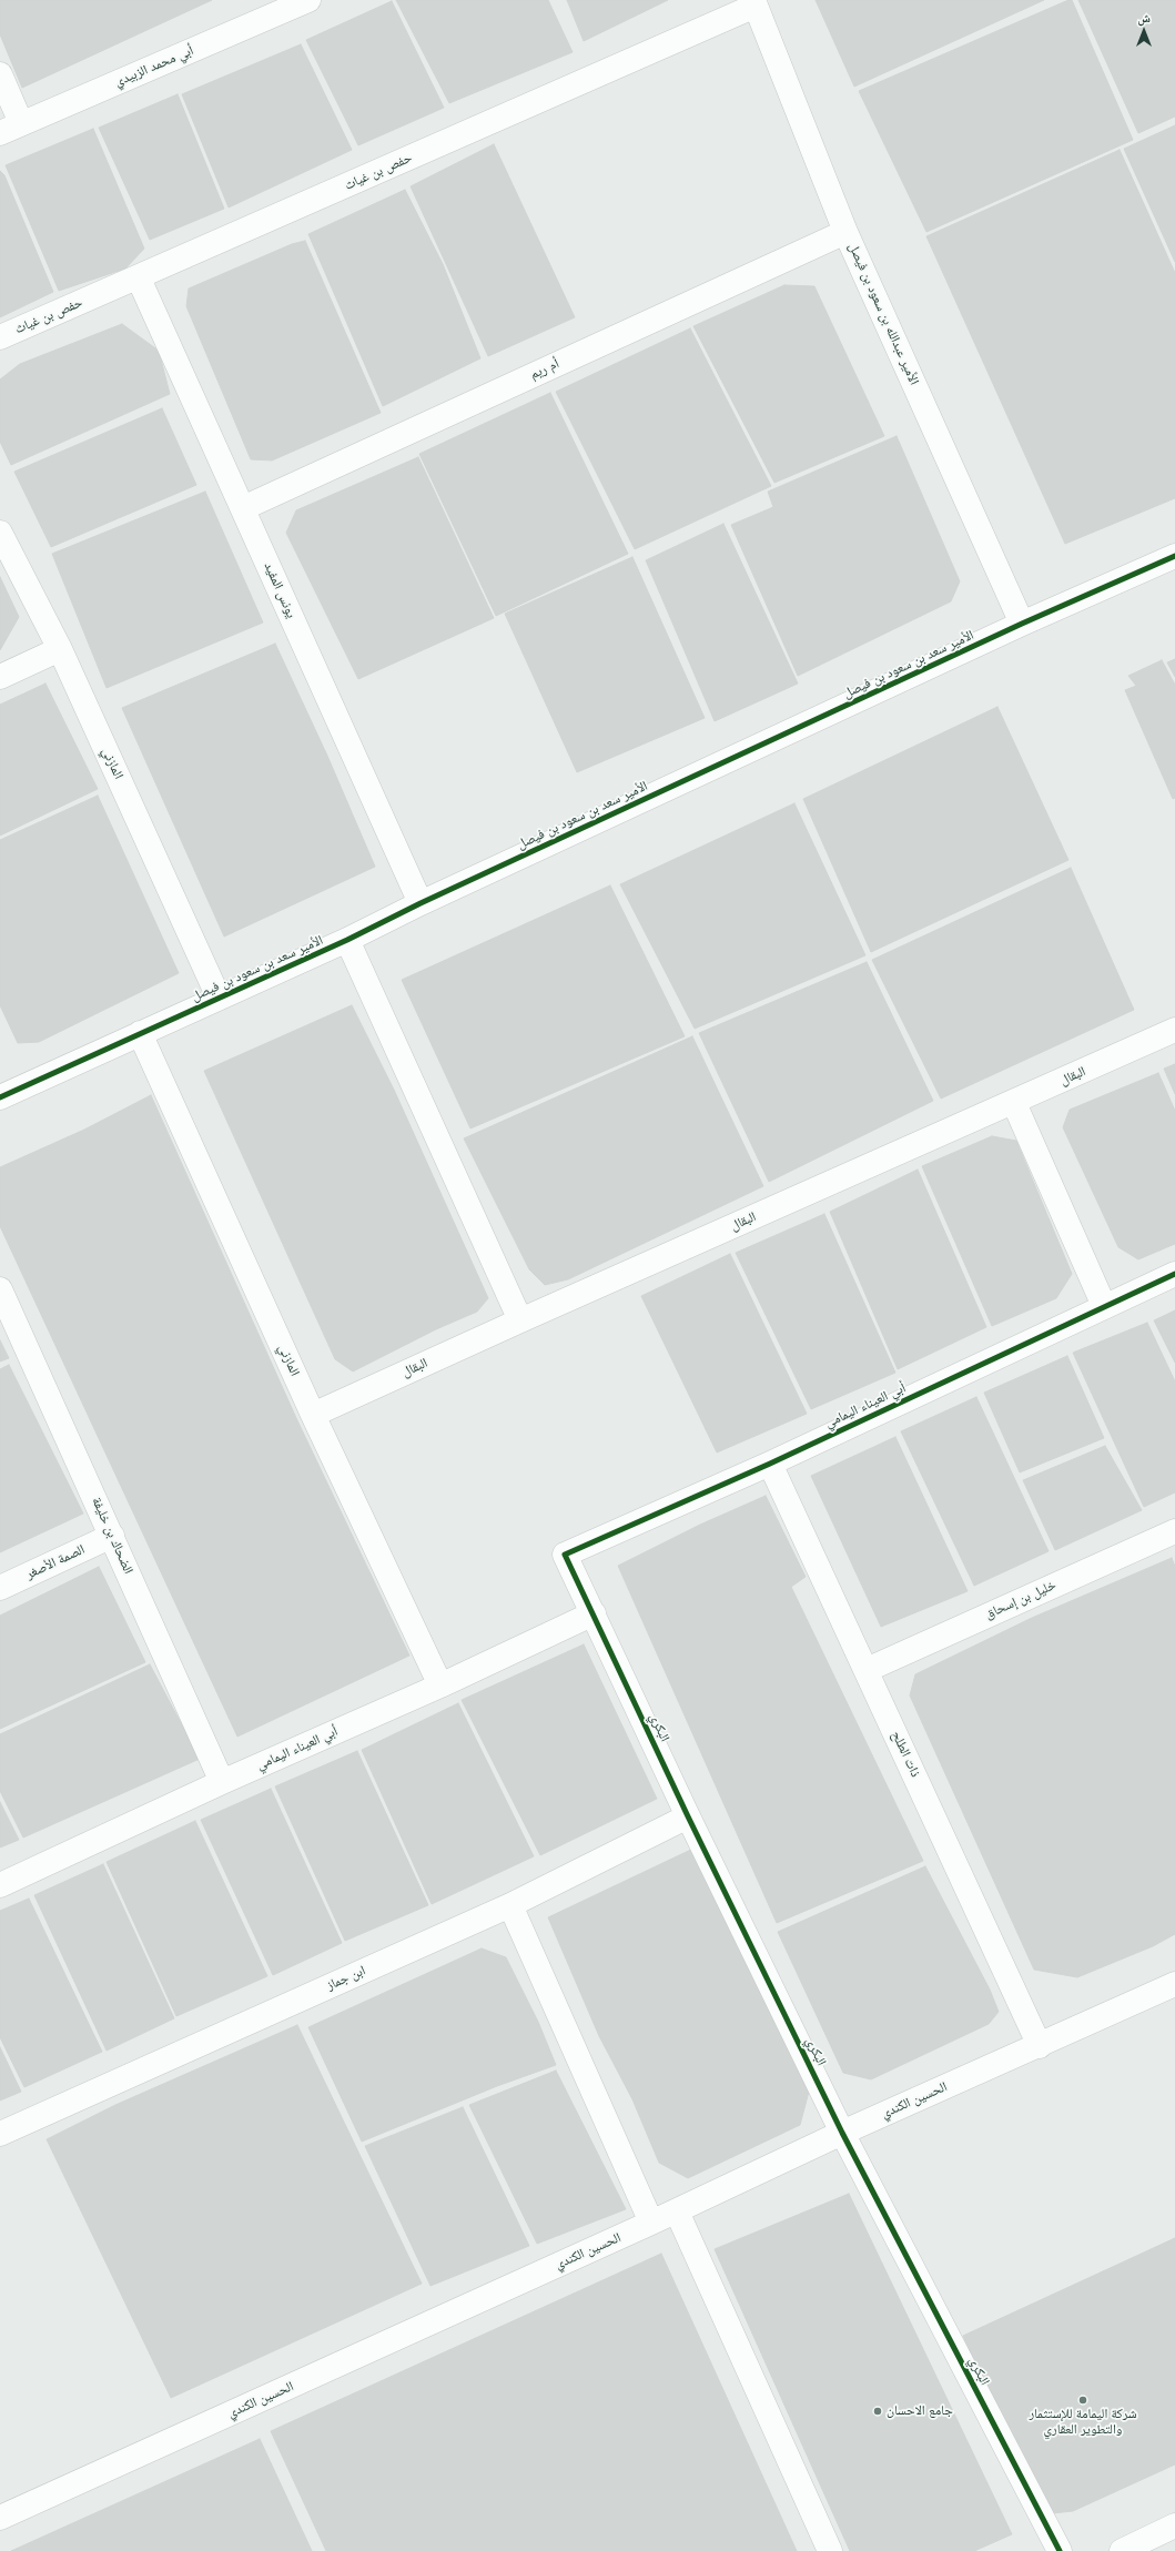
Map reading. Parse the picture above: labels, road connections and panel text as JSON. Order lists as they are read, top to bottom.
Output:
{
  "streets": {
    "street": [
      "أبي محمد الزبيدي",
      "حفص بن غياث",
      "الأمير عبدالله بن سعود بن فيصل",
      "أم ريم",
      "يونس المفيد",
      "الأمير سعد بن سعود بن فيصل",
      "المازني",
      "البقال",
      "أبي العيناء اليمامي",
      "الضحاك بن خليفة",
      "الصمة الأصغر",
      "خليل بن إسحاق",
      "البكري",
      "ذات الطلح",
      "ابن جماز",
      "الحسين الكندي"
    ]
  },
  "crossings": [
    ["حفص بن غياث", "الأمير عبدالله بن سعود بن فيصل"],
    ["حفص بن غياث", "يونس المفيد"],
    ["الأمير عبدالله بن سعود بن فيصل", "أم ريم"],
    ["الأمير عبدالله بن سعود بن فيصل", "الأمير سعد بن سعود بن فيصل"],
    ["أم ريم", "يونس المفيد"],
    ["يونس المفيد", "الأمير سعد بن سعود بن فيصل"],
    ["الأمير سعد بن سعود بن فيصل", "المازني"],
    ["المازني", "البقال"],
    ["المازني", "أبي العيناء اليمامي"],
    ["أبي العيناء اليمامي", "الضحاك بن خليفة"],
    ["أبي العيناء اليمامي", "البكري"],
    ["أبي العيناء اليمامي", "ذات الطلح"],
    ["الضحاك بن خليفة", "الصمة الأصغر"],
    ["خليل بن إسحاق", "ذات الطلح"],
    ["البكري", "ابن جماز"],
    ["البكري", "الحسين الكندي"],
    ["ذات الطلح", "الحسين الكندي"]
  ],
  "places": ["شركة اليمامة للإستثمار والتطوير العقاري", "جامع الاحسان"],
  "north": "top"
}
